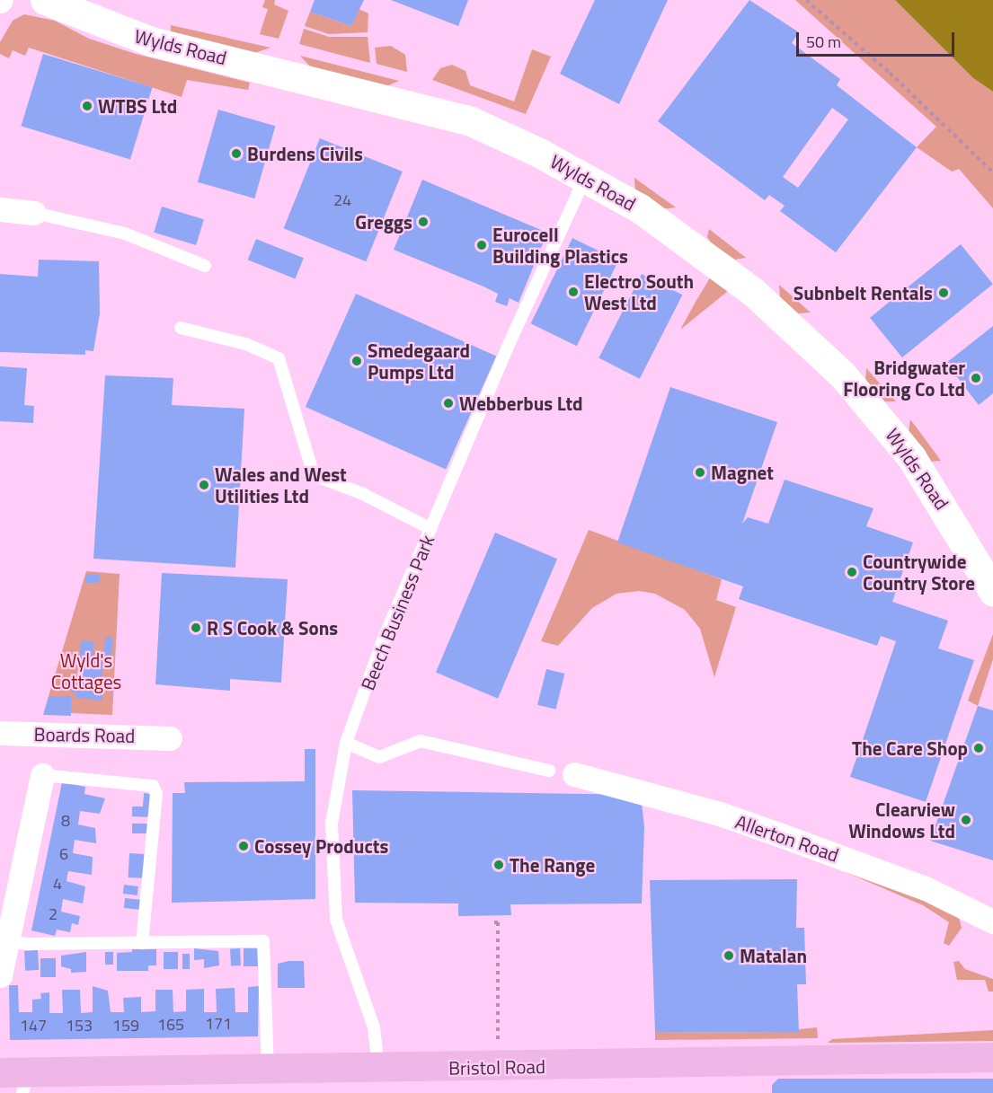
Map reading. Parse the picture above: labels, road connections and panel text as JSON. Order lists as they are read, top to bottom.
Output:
{
  "streets": {
    "main road": ["Bristol Road"],
    "street": ["Wylds Road", "Boards Road", "Allerton Road"],
    "lane": ["Beech Business Park"]
  },
  "crossings": [
    ["Wylds Road", "Beech Business Park"],
    ["Beech Business Park", "Bristol Road"]
  ],
  "parks": ["Wyld's Cottages"],
  "places": [
    "WTBS Ltd",
    "Burdens Civils",
    "Greggs",
    "Eurocell Building Plastics",
    "Electro South West Ltd",
    "Subnbelt Rentals",
    "Smedegaard Pumps Ltd",
    "Bridgwater Flooring Co Ltd",
    "Webberbus Ltd",
    "Magnet",
    "Wales and West Utilities Ltd",
    "Countrywide Country Store",
    "R S Cook & Sons",
    "The Care Shop",
    "Clearview Windows Ltd",
    "Cossey Products",
    "The Range",
    "Matalan"
  ],
  "house_numbers": [
    "24",
    "8",
    "6",
    "4",
    "2",
    "171",
    "165",
    "147",
    "153",
    "159"
  ],
  "scale_bar": "50 m"
}
